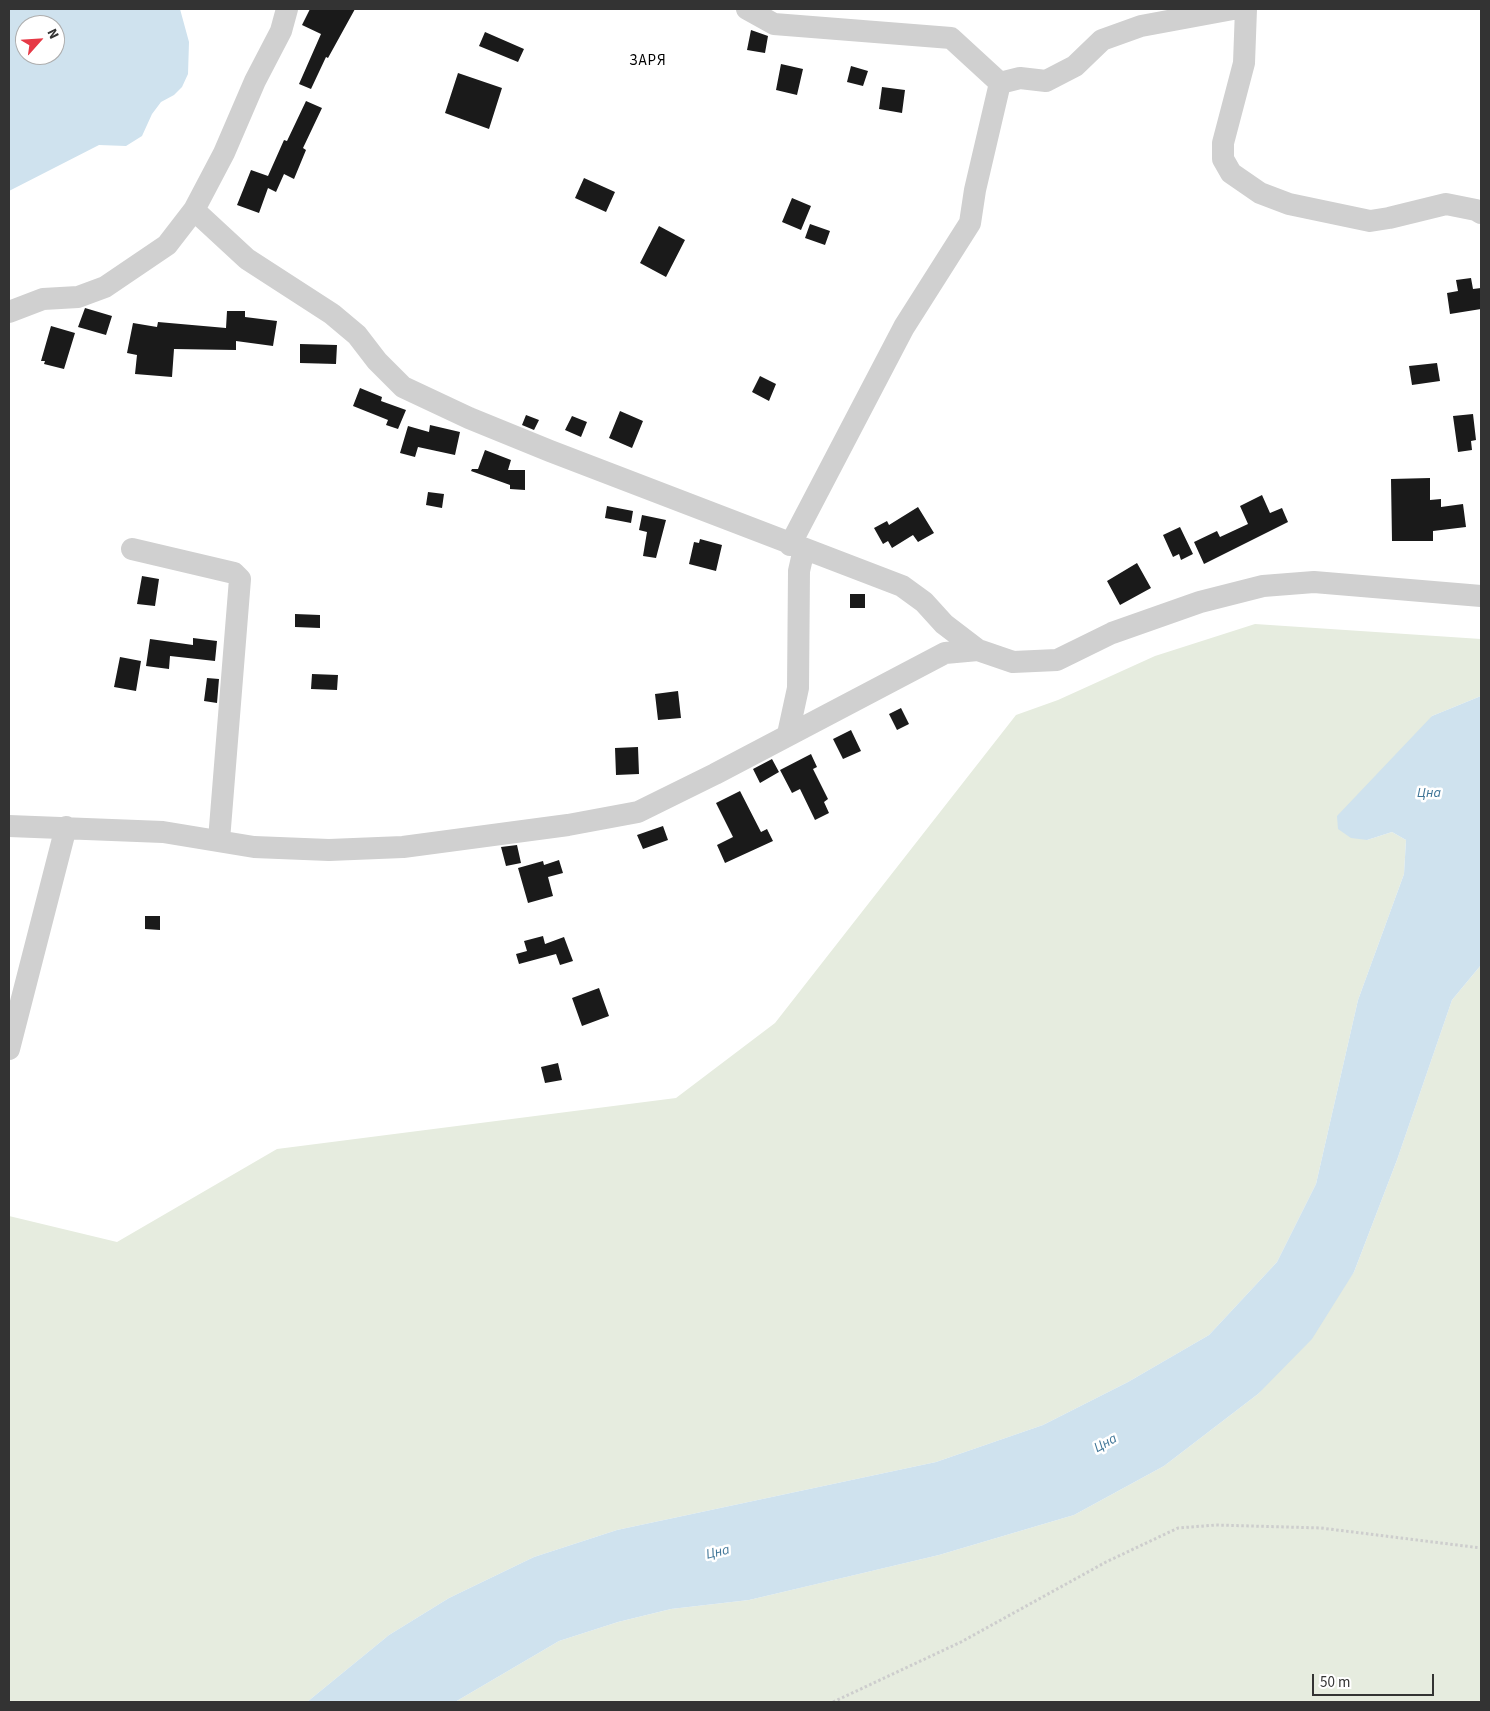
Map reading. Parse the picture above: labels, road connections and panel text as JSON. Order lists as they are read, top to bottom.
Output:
{
  "districts": ["ЗАРЯ"],
  "water": ["Цна"],
  "scale_bar": "50 m",
  "north": "top right"
}
